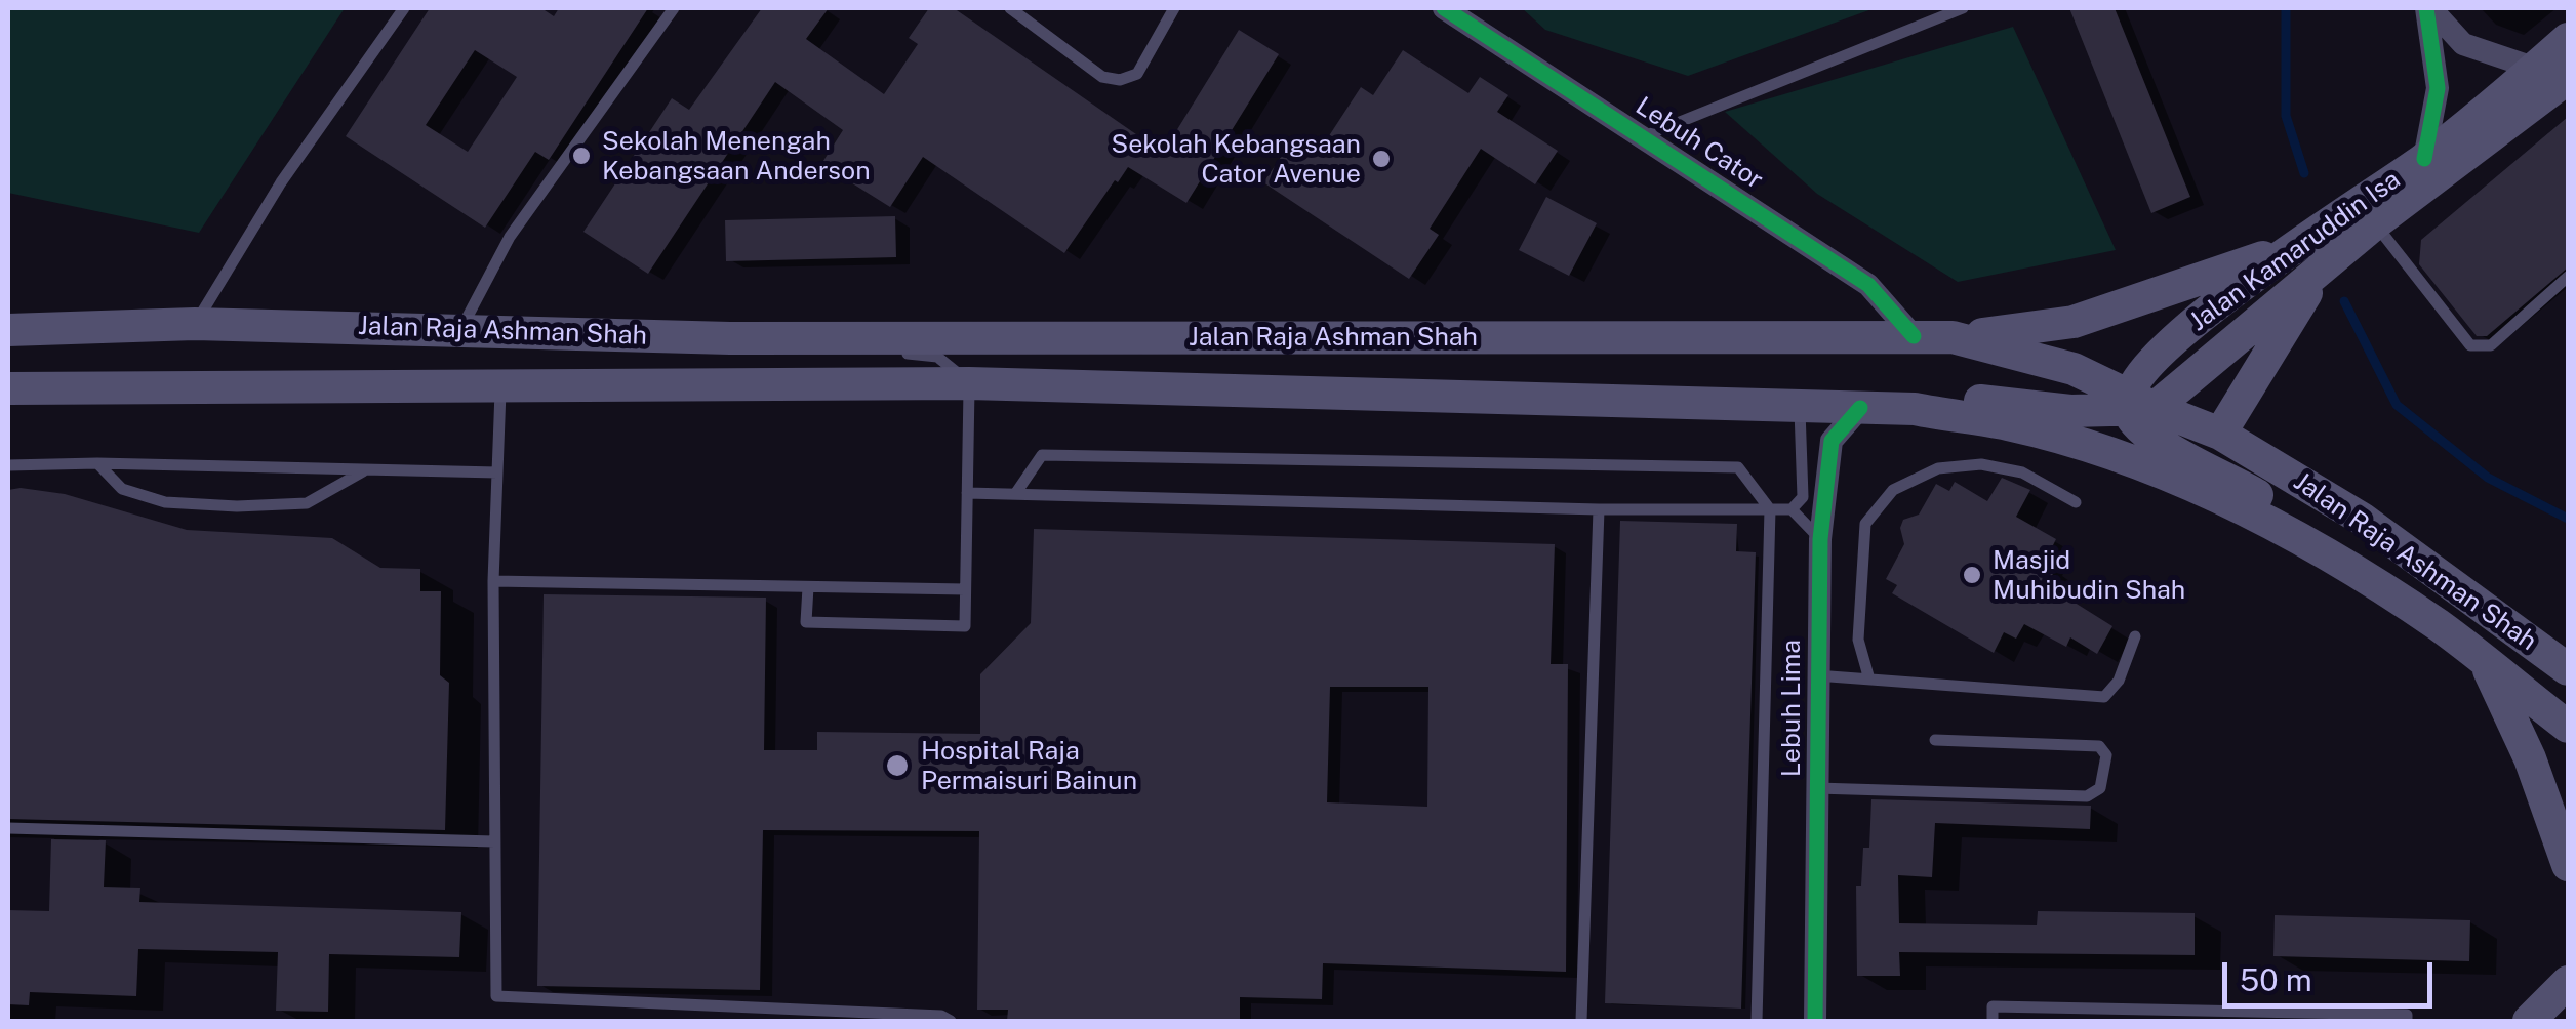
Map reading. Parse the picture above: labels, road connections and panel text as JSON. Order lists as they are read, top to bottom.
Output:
{
  "streets": {
    "main road": ["Jalan Kamaruddin Isa", "Jalan Raja Ashman Shah"],
    "street": ["Lebuh Cator", "Lebuh Lima"]
  },
  "crossings": [
    ["Lebuh Cator", "Jalan Raja Ashman Shah"],
    ["Jalan Kamaruddin Isa", "Jalan Raja Ashman Shah"],
    ["Jalan Raja Ashman Shah", "Lebuh Lima"]
  ],
  "places": [
    "Sekolah Menengah Kebangsaan Anderson",
    "Sekolah Kebangsaan Cator Avenue",
    "Masjid Muhibudin Shah",
    "Hospital Raja Permaisuri Bainun"
  ],
  "scale_bar": "50 m"
}
